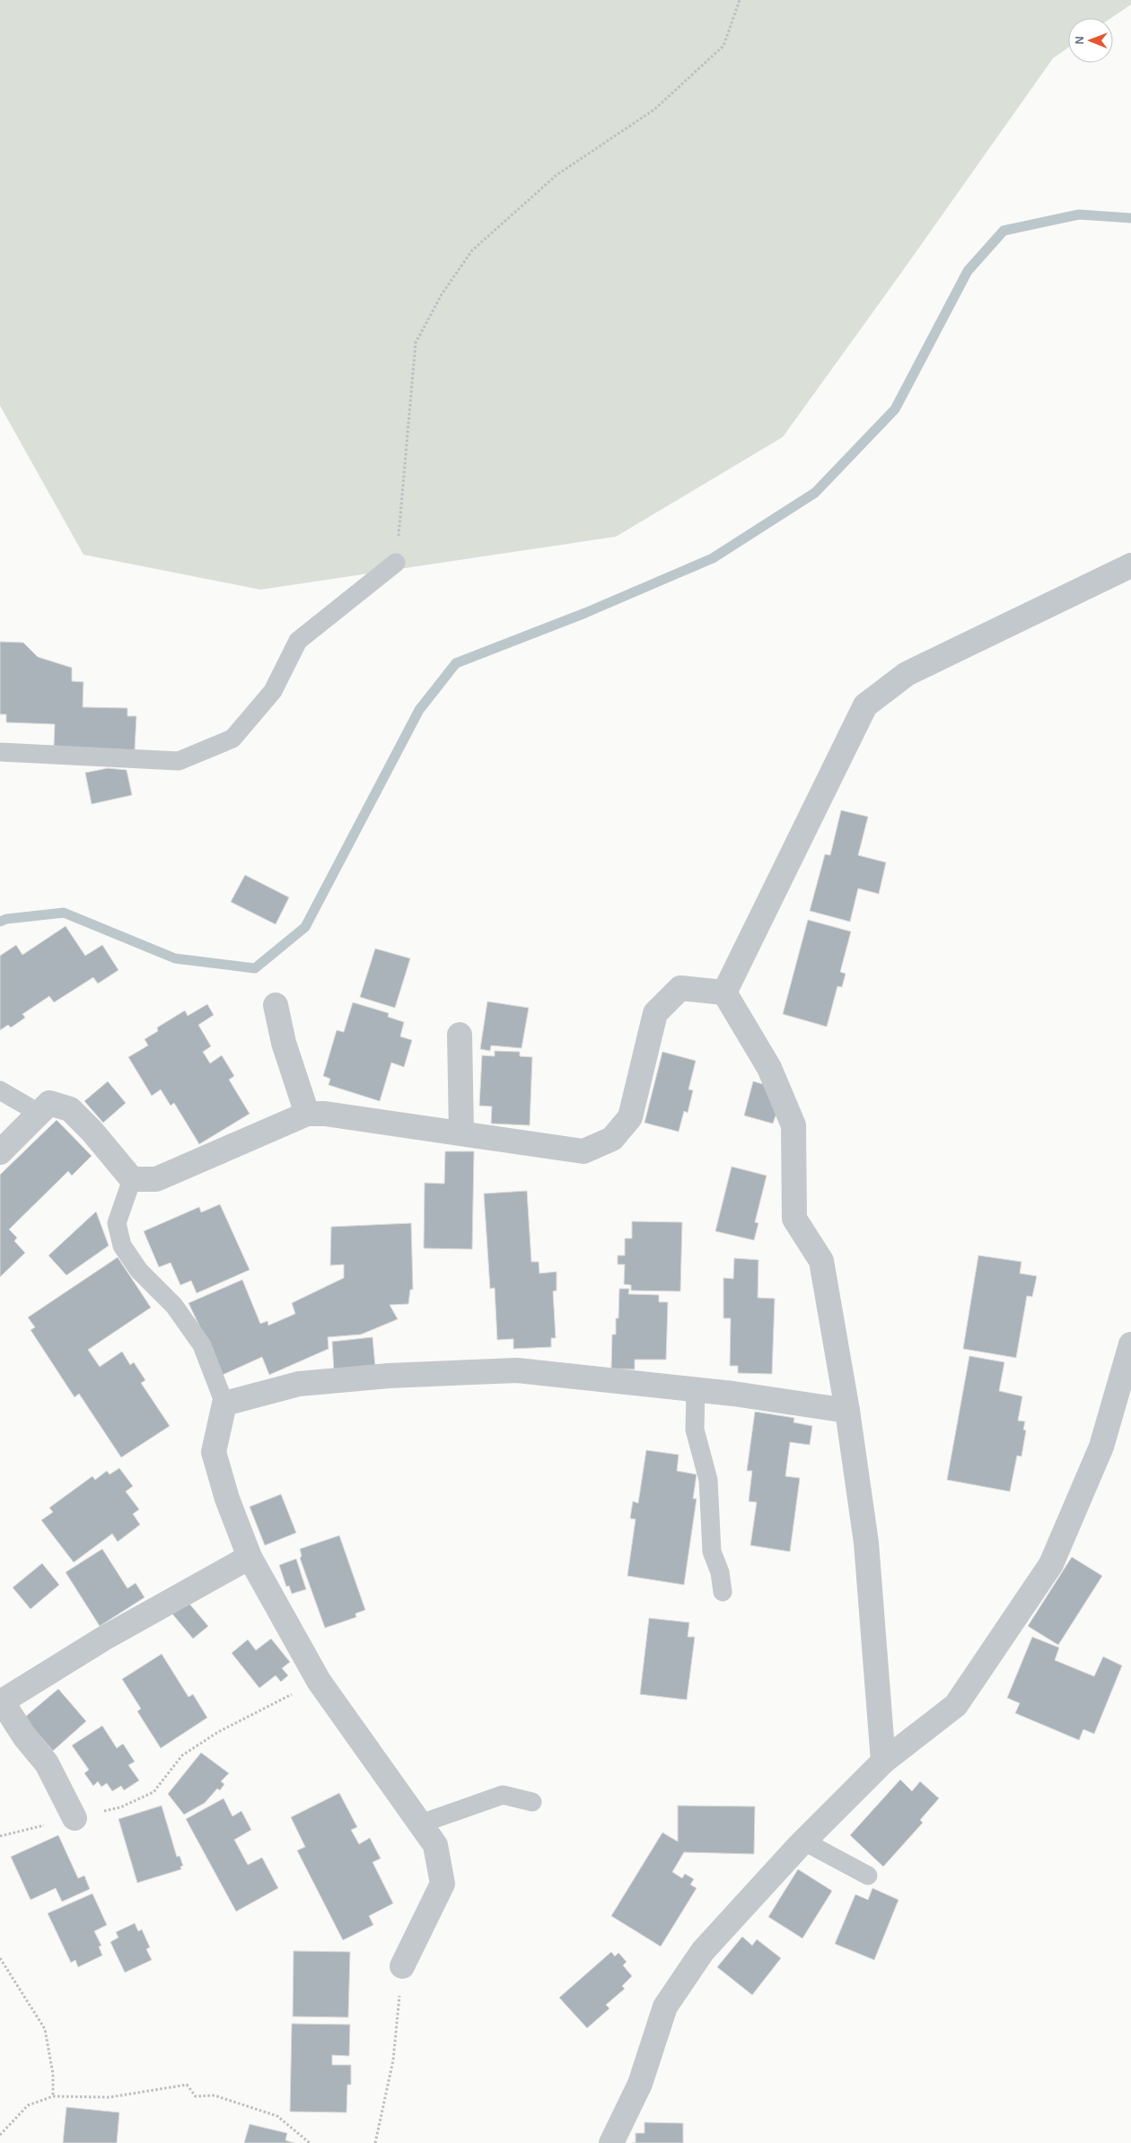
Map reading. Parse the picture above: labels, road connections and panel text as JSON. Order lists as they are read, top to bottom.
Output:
{
  "north": "left"
}
